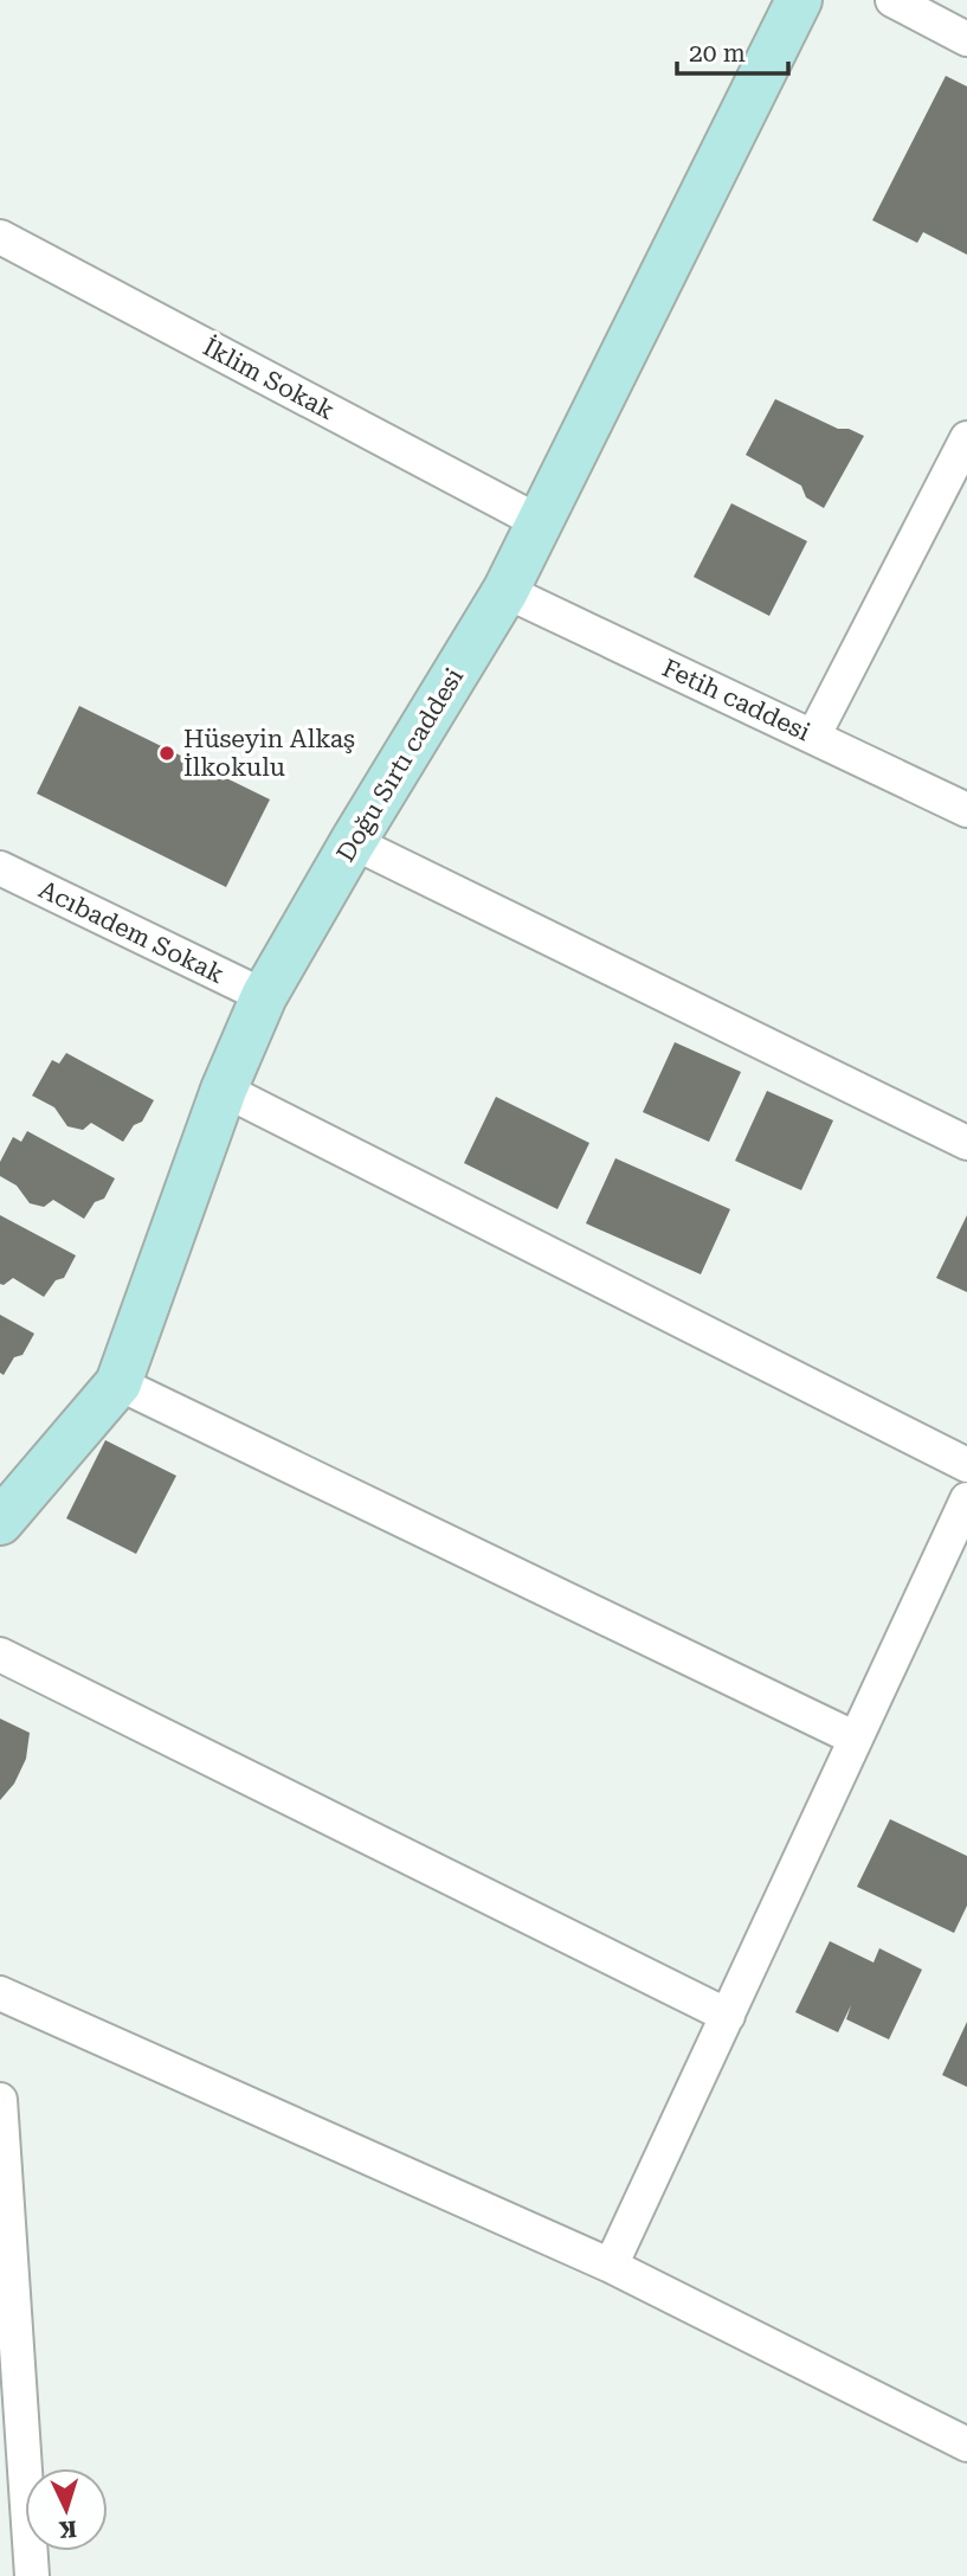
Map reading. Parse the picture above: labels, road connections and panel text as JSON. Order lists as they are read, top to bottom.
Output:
{
  "streets": {
    "street": [
      "İklim Sokak",
      "Fetih caddesi",
      "Doğu Sırtı caddesi",
      "Acıbadem Sokak"
    ]
  },
  "crossings": [
    ["İklim Sokak", "Doğu Sırtı caddesi"],
    ["Fetih caddesi", "Doğu Sırtı caddesi"],
    ["Doğu Sırtı caddesi", "Acıbadem Sokak"]
  ],
  "places": ["Hüseyin Alkaş İlkokulu"],
  "scale_bar": "20 m",
  "north": "bottom"
}
